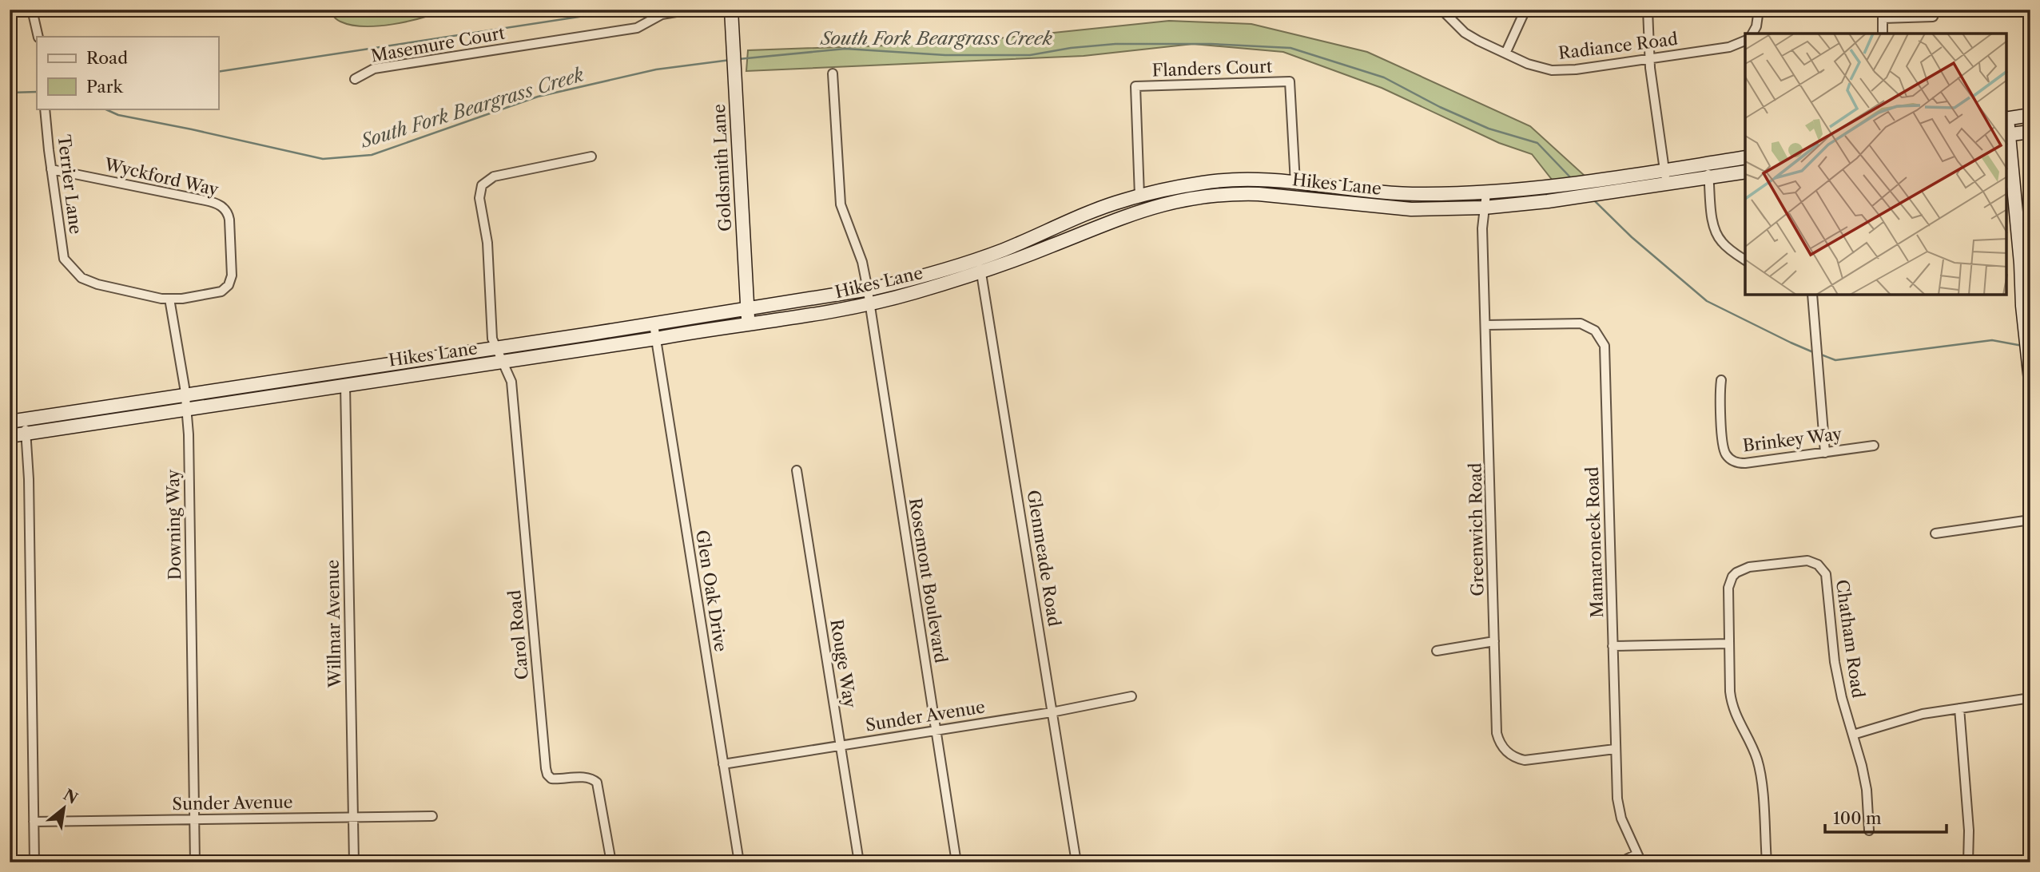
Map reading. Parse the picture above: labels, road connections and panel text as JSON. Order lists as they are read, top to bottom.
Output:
{
  "streets": {
    "main road": ["Goldsmith Lane", "Hikes Lane"],
    "street": [
      "Masemure Court",
      "Radiance Road",
      "Flanders Court",
      "Wyckford Way",
      "Terrier Lane",
      "Brinkey Way",
      "Downing Way",
      "Greenwich Road",
      "Mamaroneck Road",
      "Glenmeade Road",
      "Rosemont Boulevard",
      "Glen Oak Drive",
      "Willmar Avenue",
      "Carol Road",
      "Chatham Road",
      "Rouge Way",
      "Sunder Avenue"
    ]
  },
  "crossings": [
    ["Flanders Court", "Hikes Lane"],
    ["Goldsmith Lane", "Hikes Lane"],
    ["Wyckford Way", "Terrier Lane"],
    ["Wyckford Way", "Downing Way"],
    ["Terrier Lane", "Downing Way"],
    ["Hikes Lane", "Downing Way"],
    ["Hikes Lane", "Greenwich Road"],
    ["Hikes Lane", "Glenmeade Road"],
    ["Hikes Lane", "Rosemont Boulevard"],
    ["Hikes Lane", "Glen Oak Drive"],
    ["Hikes Lane", "Willmar Avenue"],
    ["Hikes Lane", "Carol Road"],
    ["Downing Way", "Sunder Avenue"],
    ["Greenwich Road", "Mamaroneck Road"],
    ["Glenmeade Road", "Sunder Avenue"],
    ["Rosemont Boulevard", "Sunder Avenue"],
    ["Glen Oak Drive", "Sunder Avenue"],
    ["Willmar Avenue", "Sunder Avenue"],
    ["Rouge Way", "Sunder Avenue"]
  ],
  "water": ["South Fork Beargrass Creek"],
  "legend": ["Road", "Park"],
  "scale_bar": "100 m",
  "north": "top right"
}
